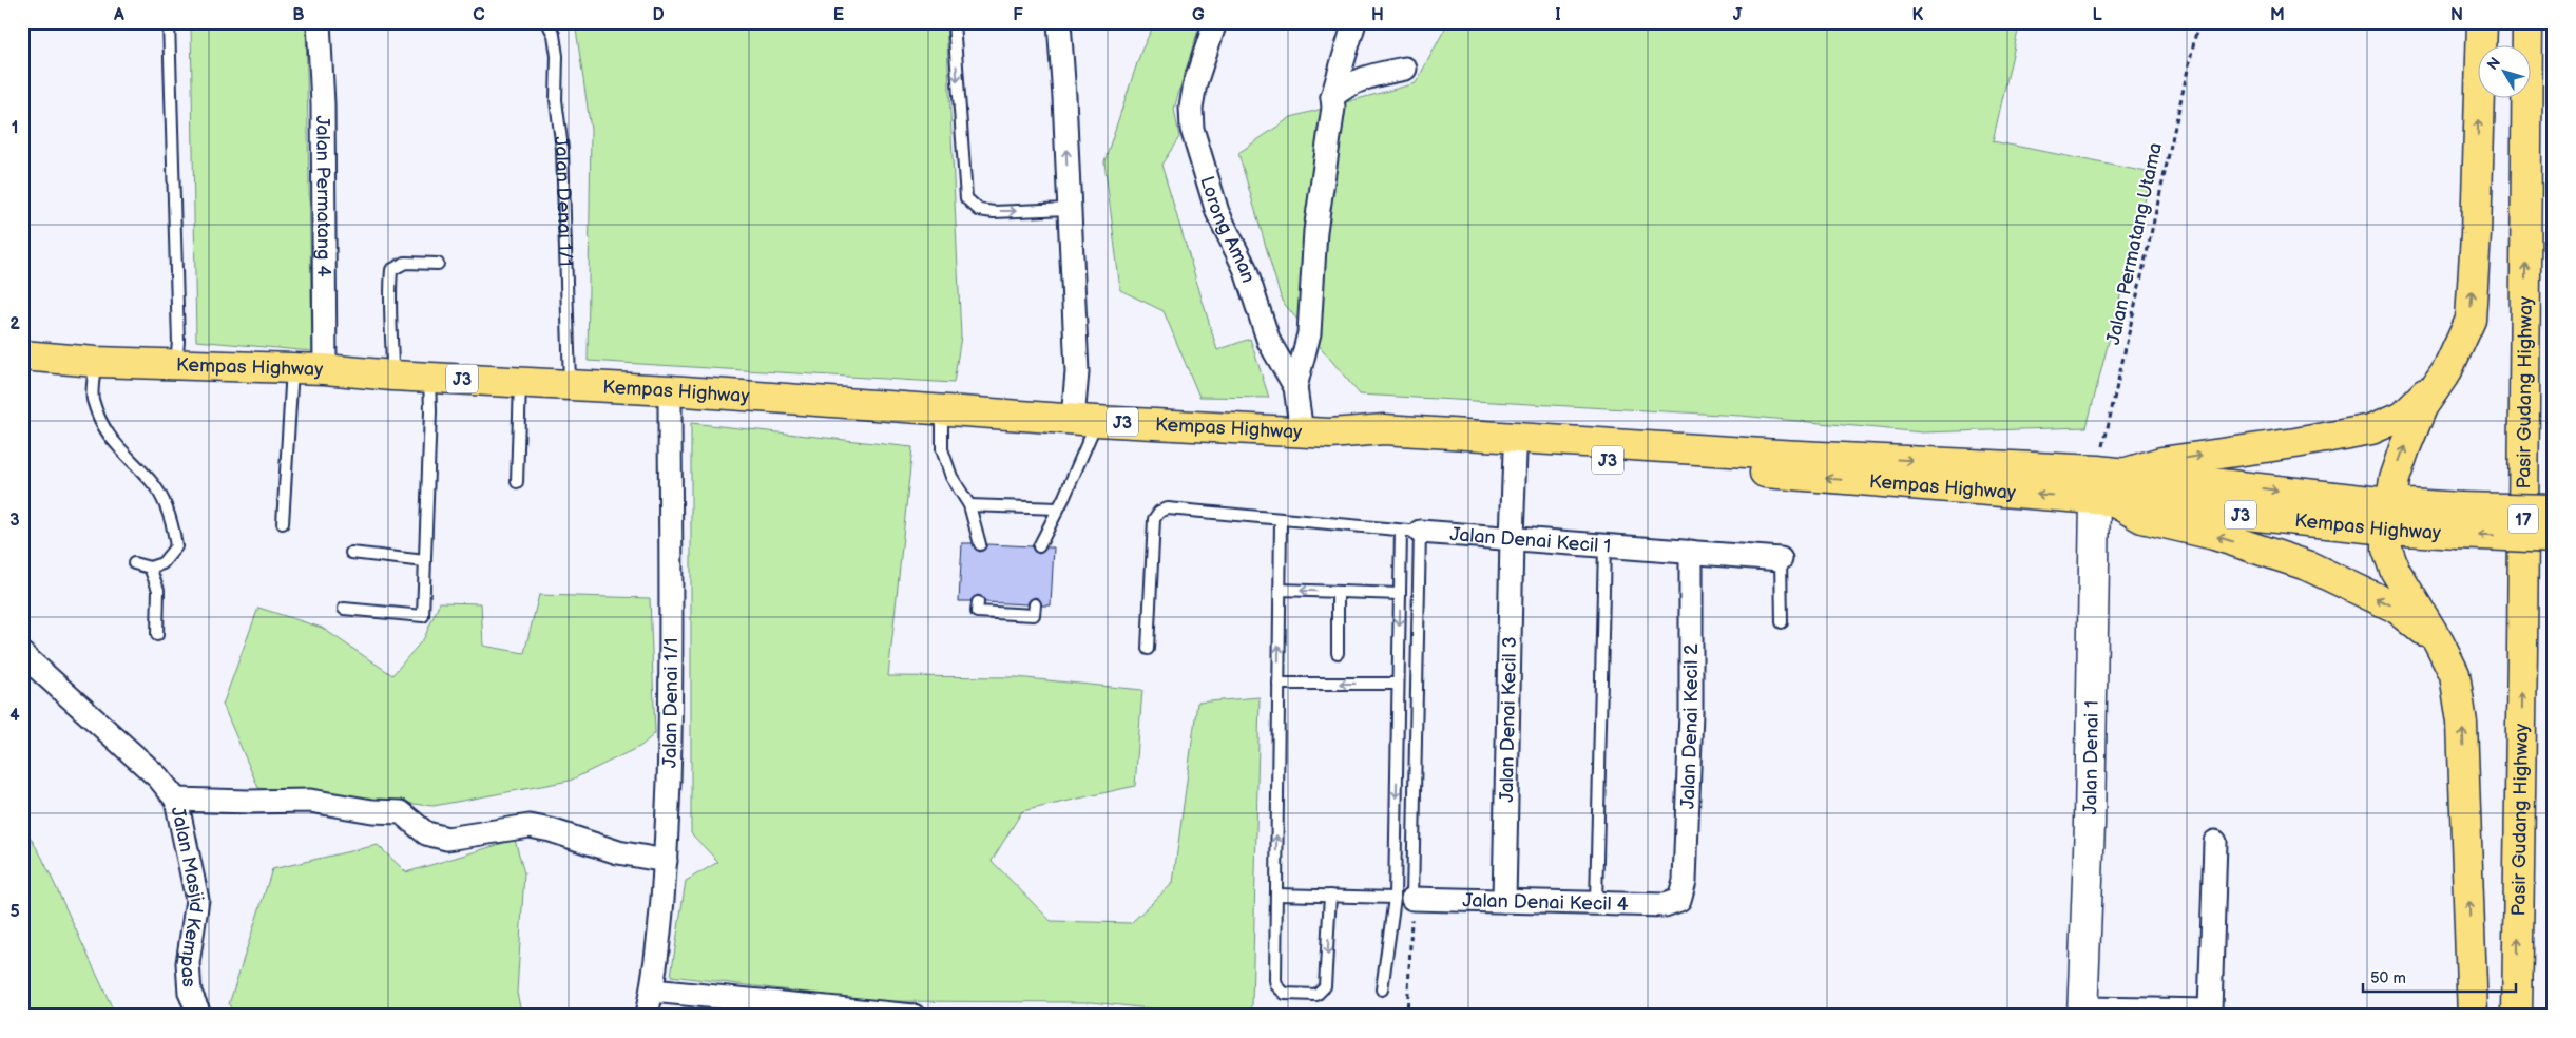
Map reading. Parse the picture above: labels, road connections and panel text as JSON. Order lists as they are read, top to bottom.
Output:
{
  "streets": {
    "main road": [
      "Kempas Highway",
      "J3",
      "Pasir Gudang Highway",
      "17"
    ],
    "street": [
      "Jalan Permatang 4",
      "Jalan Denai 1/1",
      "Lorong Aman",
      "Jalan Denai Kecil 1",
      "Jalan Denai Kecil 3",
      "Jalan Denai Kecil 2",
      "Jalan Denai 1",
      "Jalan Masjid Kempas",
      "Jalan Denai Kecil 4"
    ],
    "path": ["Jalan Permatang Utama"]
  },
  "crossings": [
    ["Jalan Permatang 4", "Kempas Highway"],
    ["Jalan Denai 1/1", "Kempas Highway"],
    ["Lorong Aman", "Kempas Highway"],
    ["Jalan Permatang Utama", "Kempas Highway"],
    ["Kempas Highway", "Jalan Denai Kecil 3"],
    ["Kempas Highway", "Jalan Denai 1"],
    ["Jalan Denai Kecil 1", "Jalan Denai Kecil 3"],
    ["Jalan Denai Kecil 1", "Jalan Denai Kecil 2"],
    ["Jalan Denai Kecil 3", "Jalan Denai Kecil 4"],
    ["Jalan Denai Kecil 2", "Jalan Denai Kecil 4"]
  ],
  "scale_bar": "50 m",
  "north": "top left",
  "grid": {
    "columns": [
      "A",
      "B",
      "C",
      "D",
      "E",
      "F",
      "G",
      "H",
      "I",
      "J",
      "K",
      "L",
      "M",
      "N"
    ],
    "rows": [
      "1",
      "2",
      "3",
      "4",
      "5"
    ]
  }
}
